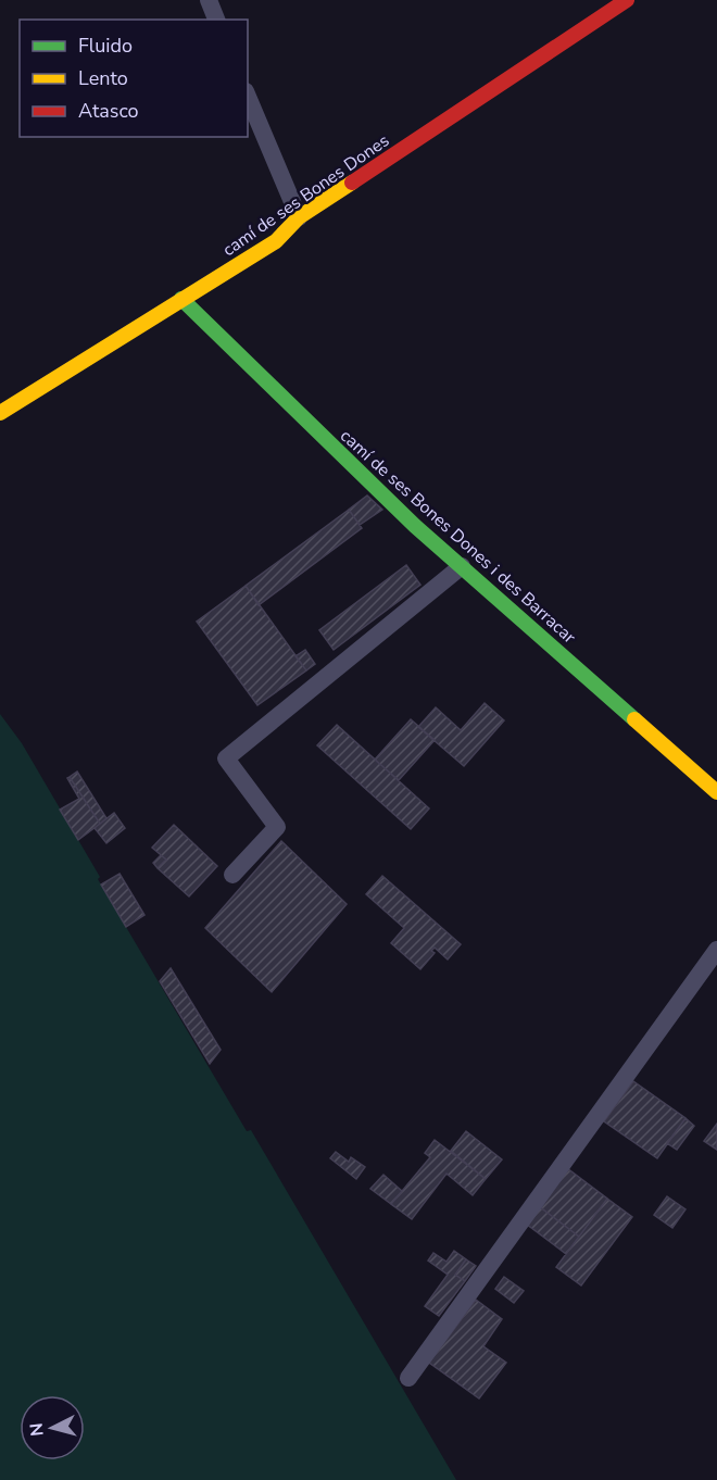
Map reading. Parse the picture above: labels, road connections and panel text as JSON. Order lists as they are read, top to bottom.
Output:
{
  "streets": {
    "street": ["camí de ses Bones Dones", "camí de ses Bones Dones i des Barracar"]
  },
  "crossings": [
    ["camí de ses Bones Dones", "camí de ses Bones Dones i des Barracar"]
  ],
  "legend": ["Fluido", "Lento", "Atasco"],
  "north": "left"
}
